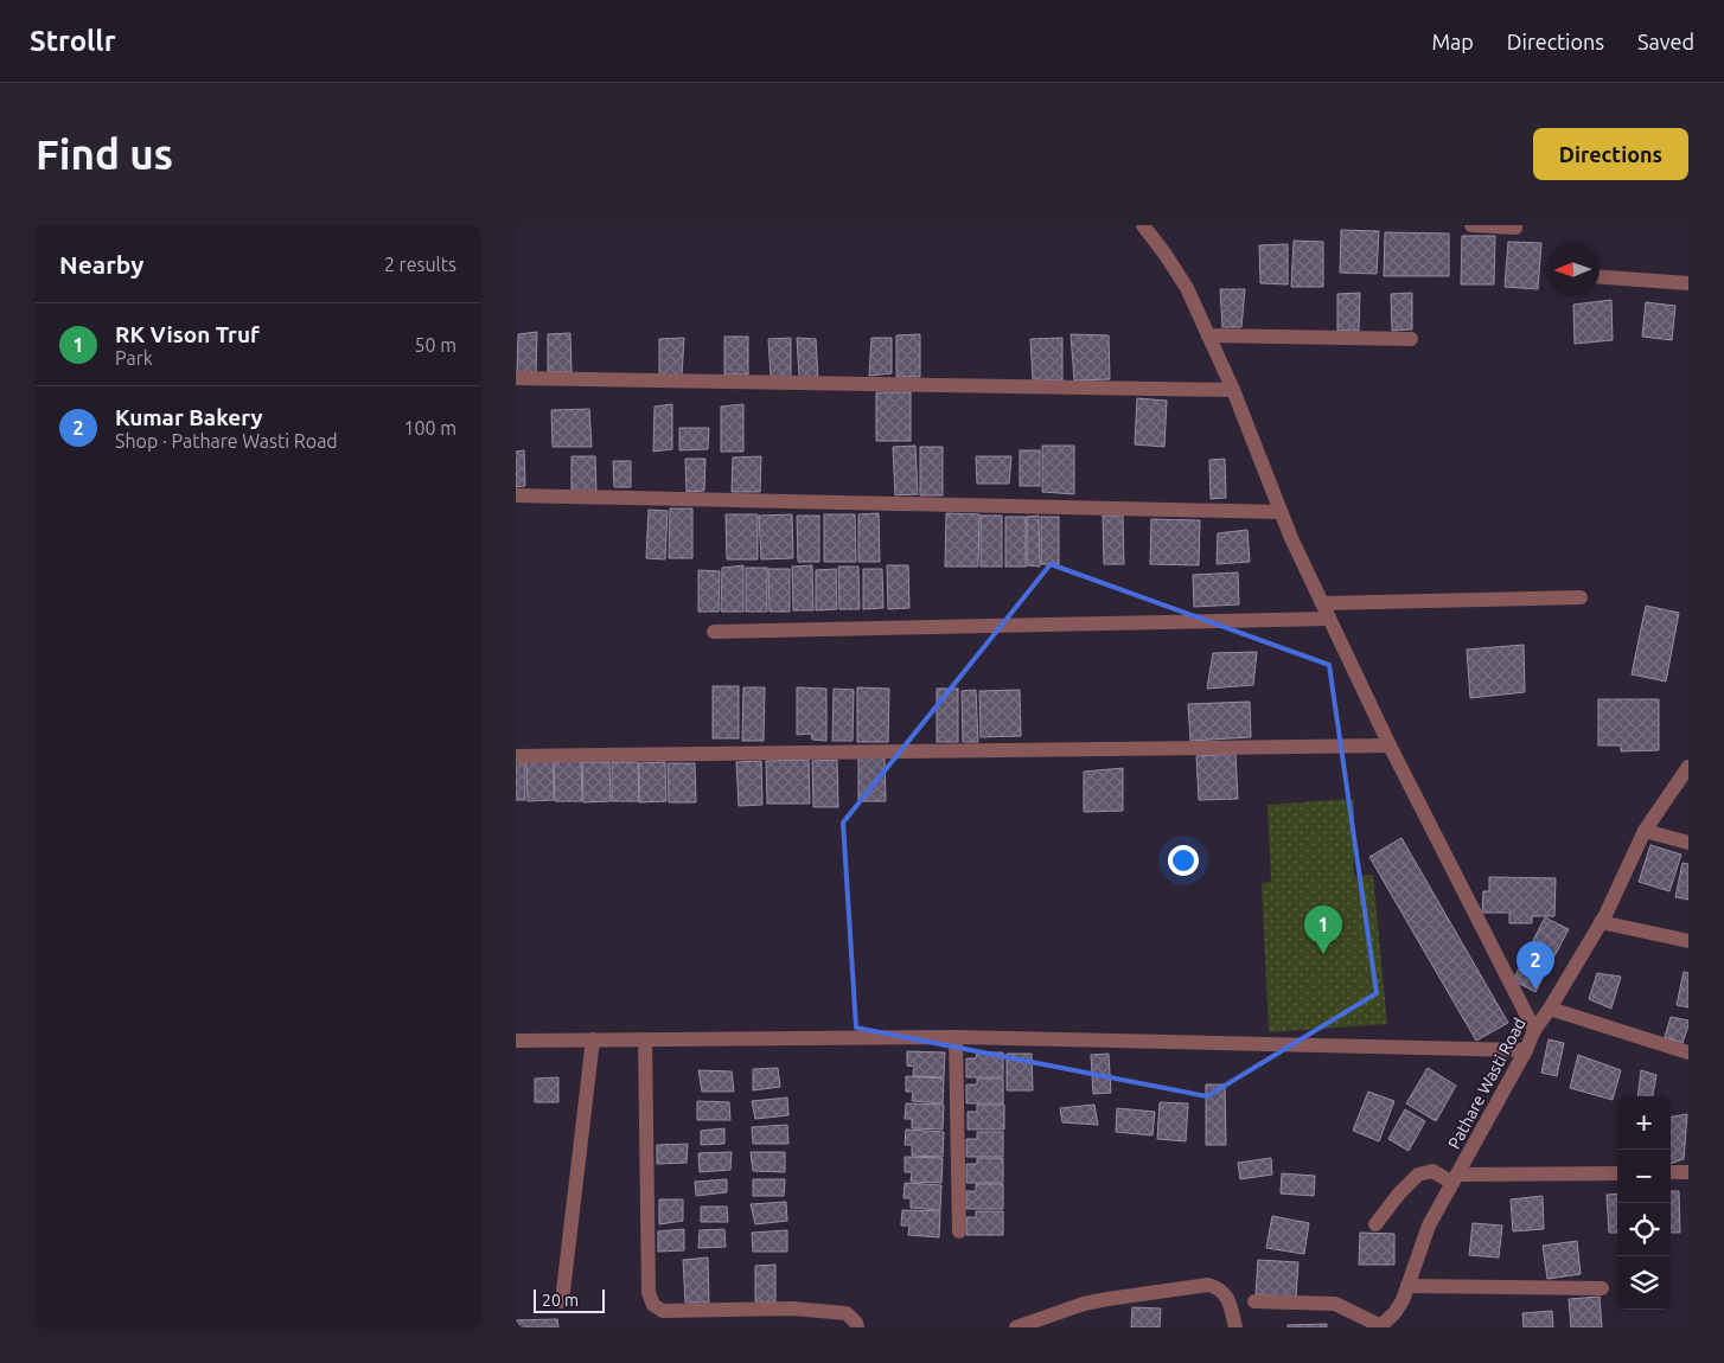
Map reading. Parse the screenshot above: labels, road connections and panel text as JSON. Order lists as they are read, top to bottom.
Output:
{
  "streets": {
    "street": ["Pathare Wasti Road"]
  },
  "scale_bar": "20 m",
  "north": "left",
  "page": {
    "header": "Strollr",
    "nav": ["Map", "Directions", "Saved"],
    "buttons": "Directions",
    "title": "Find us",
    "heading": ["Nearby", "2 results"],
    "list": [
      {
        "mark": "1",
        "name": "RK Vison Truf",
        "note": "Park",
        "value": "50 m"
      },
      {
        "mark": "2",
        "name": "Kumar Bakery",
        "note": "Shop · Pathare Wasti Road",
        "value": "100 m"
      }
    ],
    "pins": ["1", "2"],
    "map_buttons": ["+", "−"],
    "scale": "20 m"
  }
}
